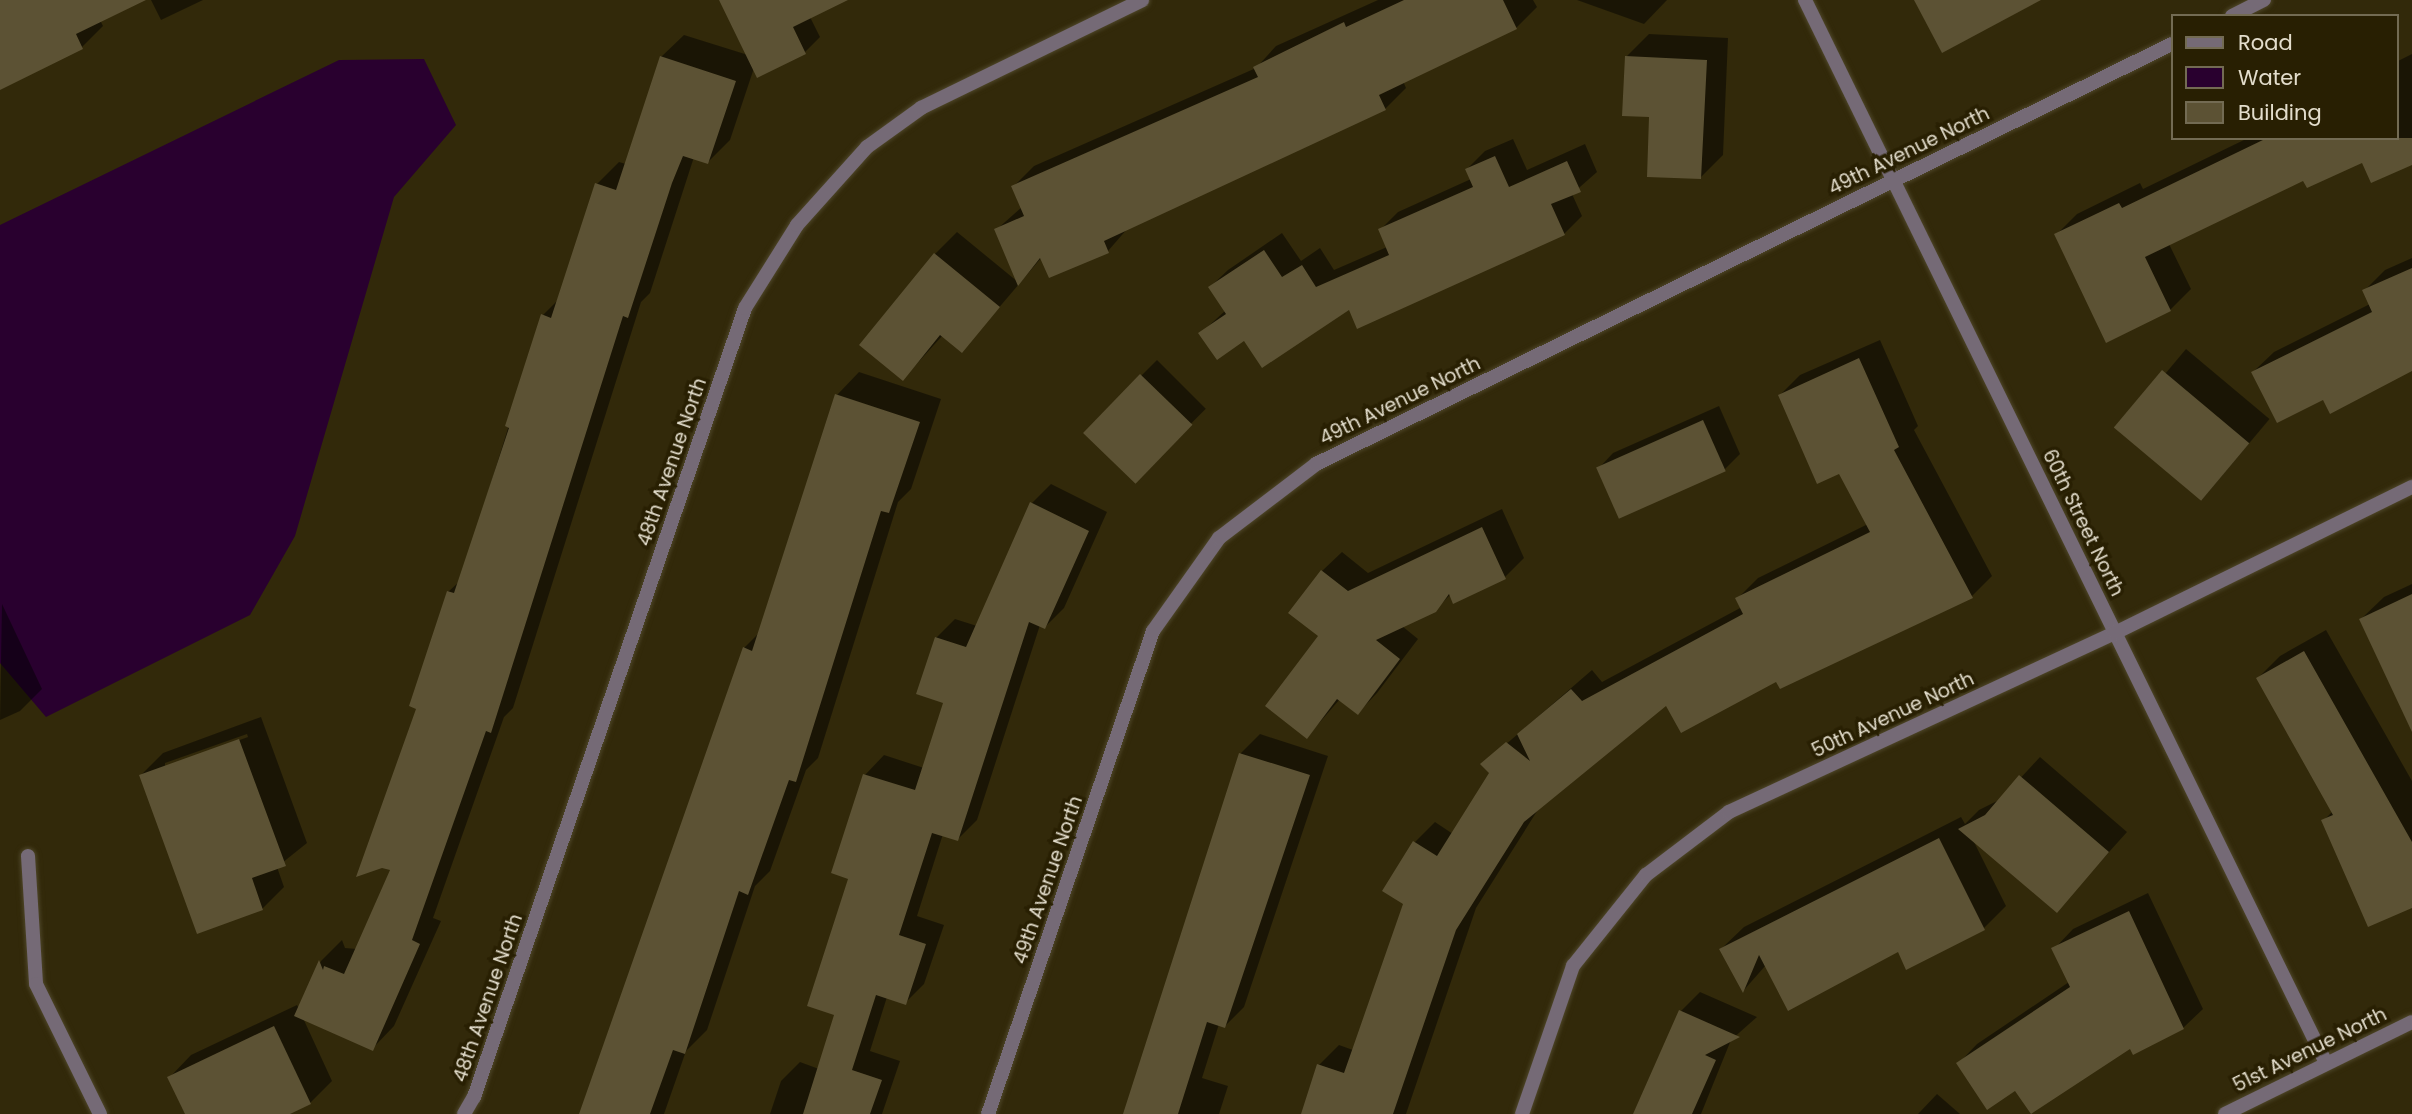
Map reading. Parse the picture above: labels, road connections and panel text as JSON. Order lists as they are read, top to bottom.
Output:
{
  "streets": {
    "street": [
      "49th Avenue North",
      "48th Avenue North",
      "60th Street North",
      "50th Avenue North",
      "51st Avenue North"
    ]
  },
  "crossings": [
    ["49th Avenue North", "60th Street North"],
    ["60th Street North", "50th Avenue North"],
    ["60th Street North", "51st Avenue North"]
  ],
  "legend": ["Road", "Water", "Building"]
}
